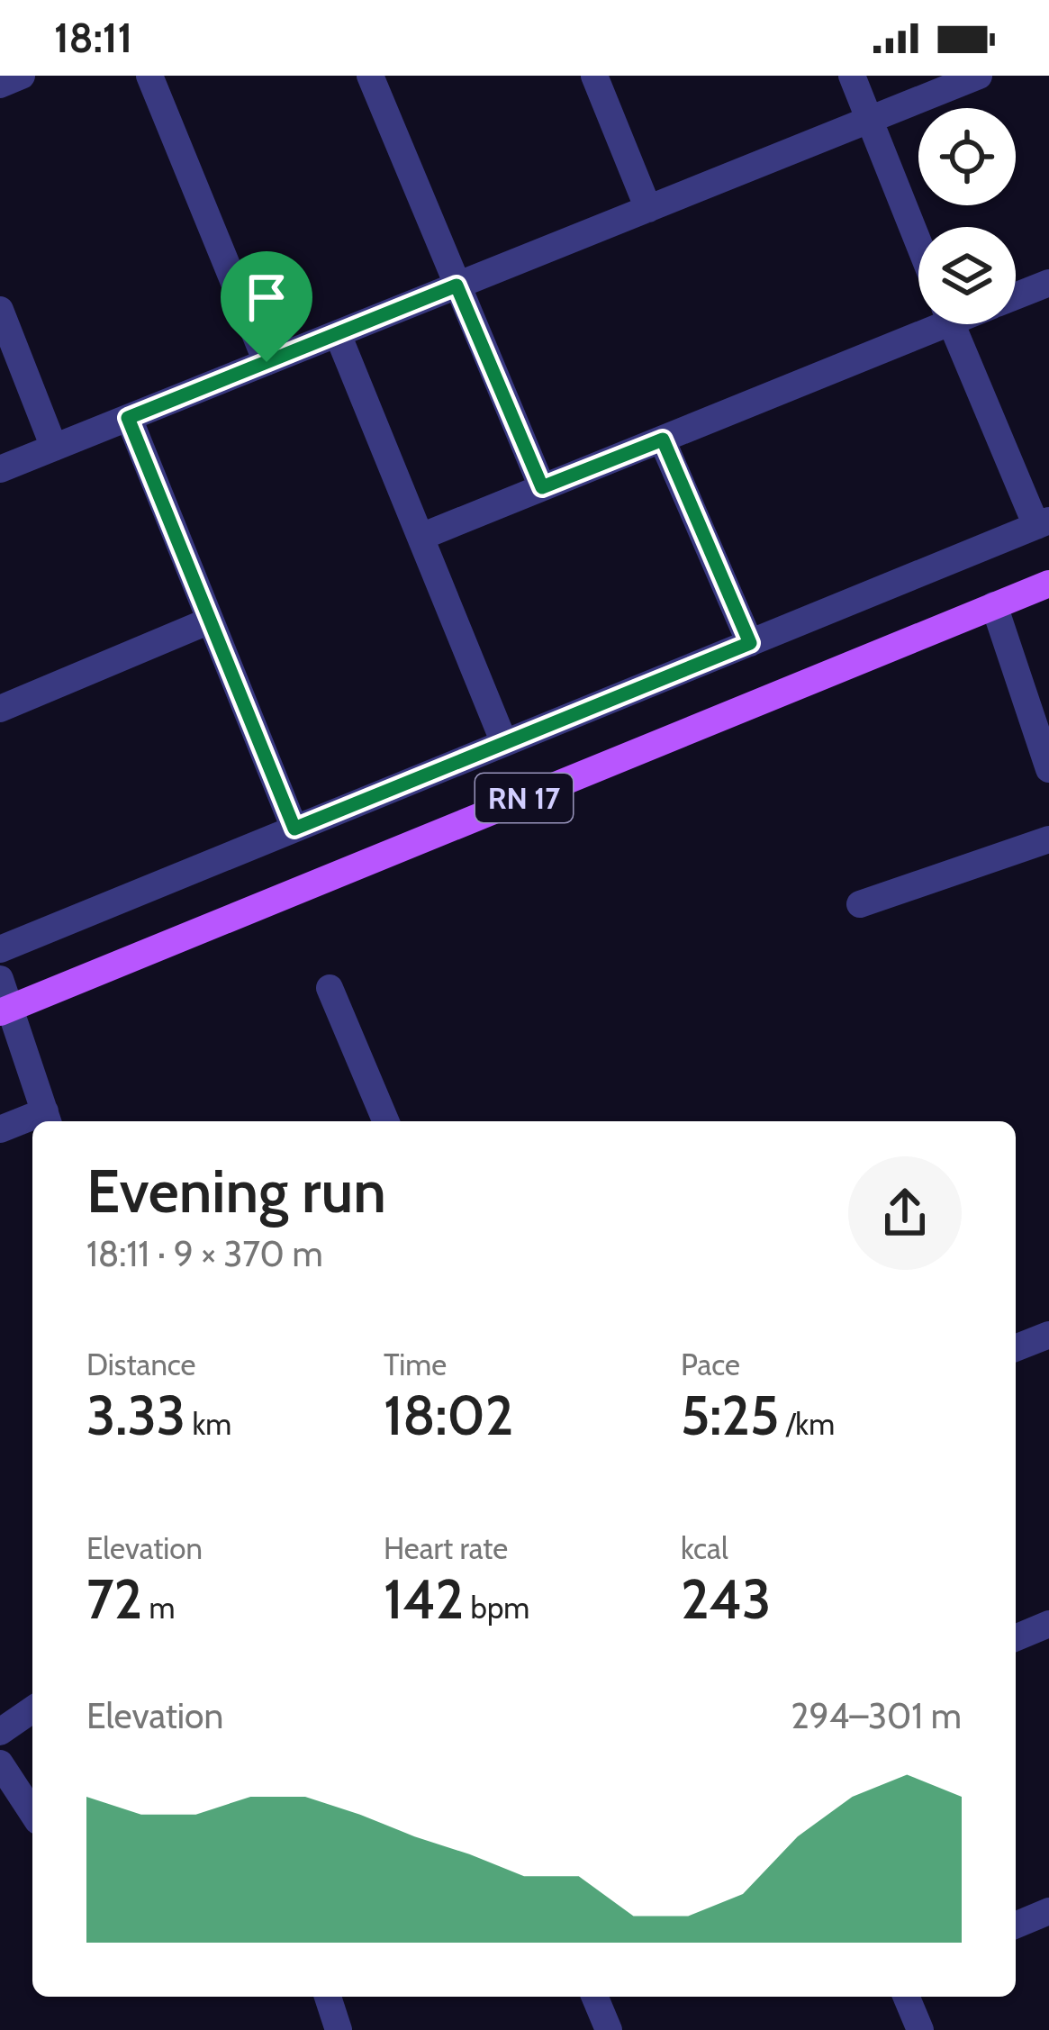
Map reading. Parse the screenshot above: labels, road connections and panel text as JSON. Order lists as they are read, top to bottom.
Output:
{
  "streets": {
    "main road": ["RN 17"]
  },
  "page": {
    "status": "18:11",
    "heading": ["Evening run", "18:11 · 9 × 370 m"],
    "stats": [
      ["Distance", "3.33 km"],
      ["Time", "18:02"],
      ["Pace", "5:25 /km"],
      ["Elevation", "72 m"],
      ["Heart rate", "142 bpm"],
      ["kcal", "243"]
    ],
    "chart": ["Elevation", "294–301 m"]
  }
}
